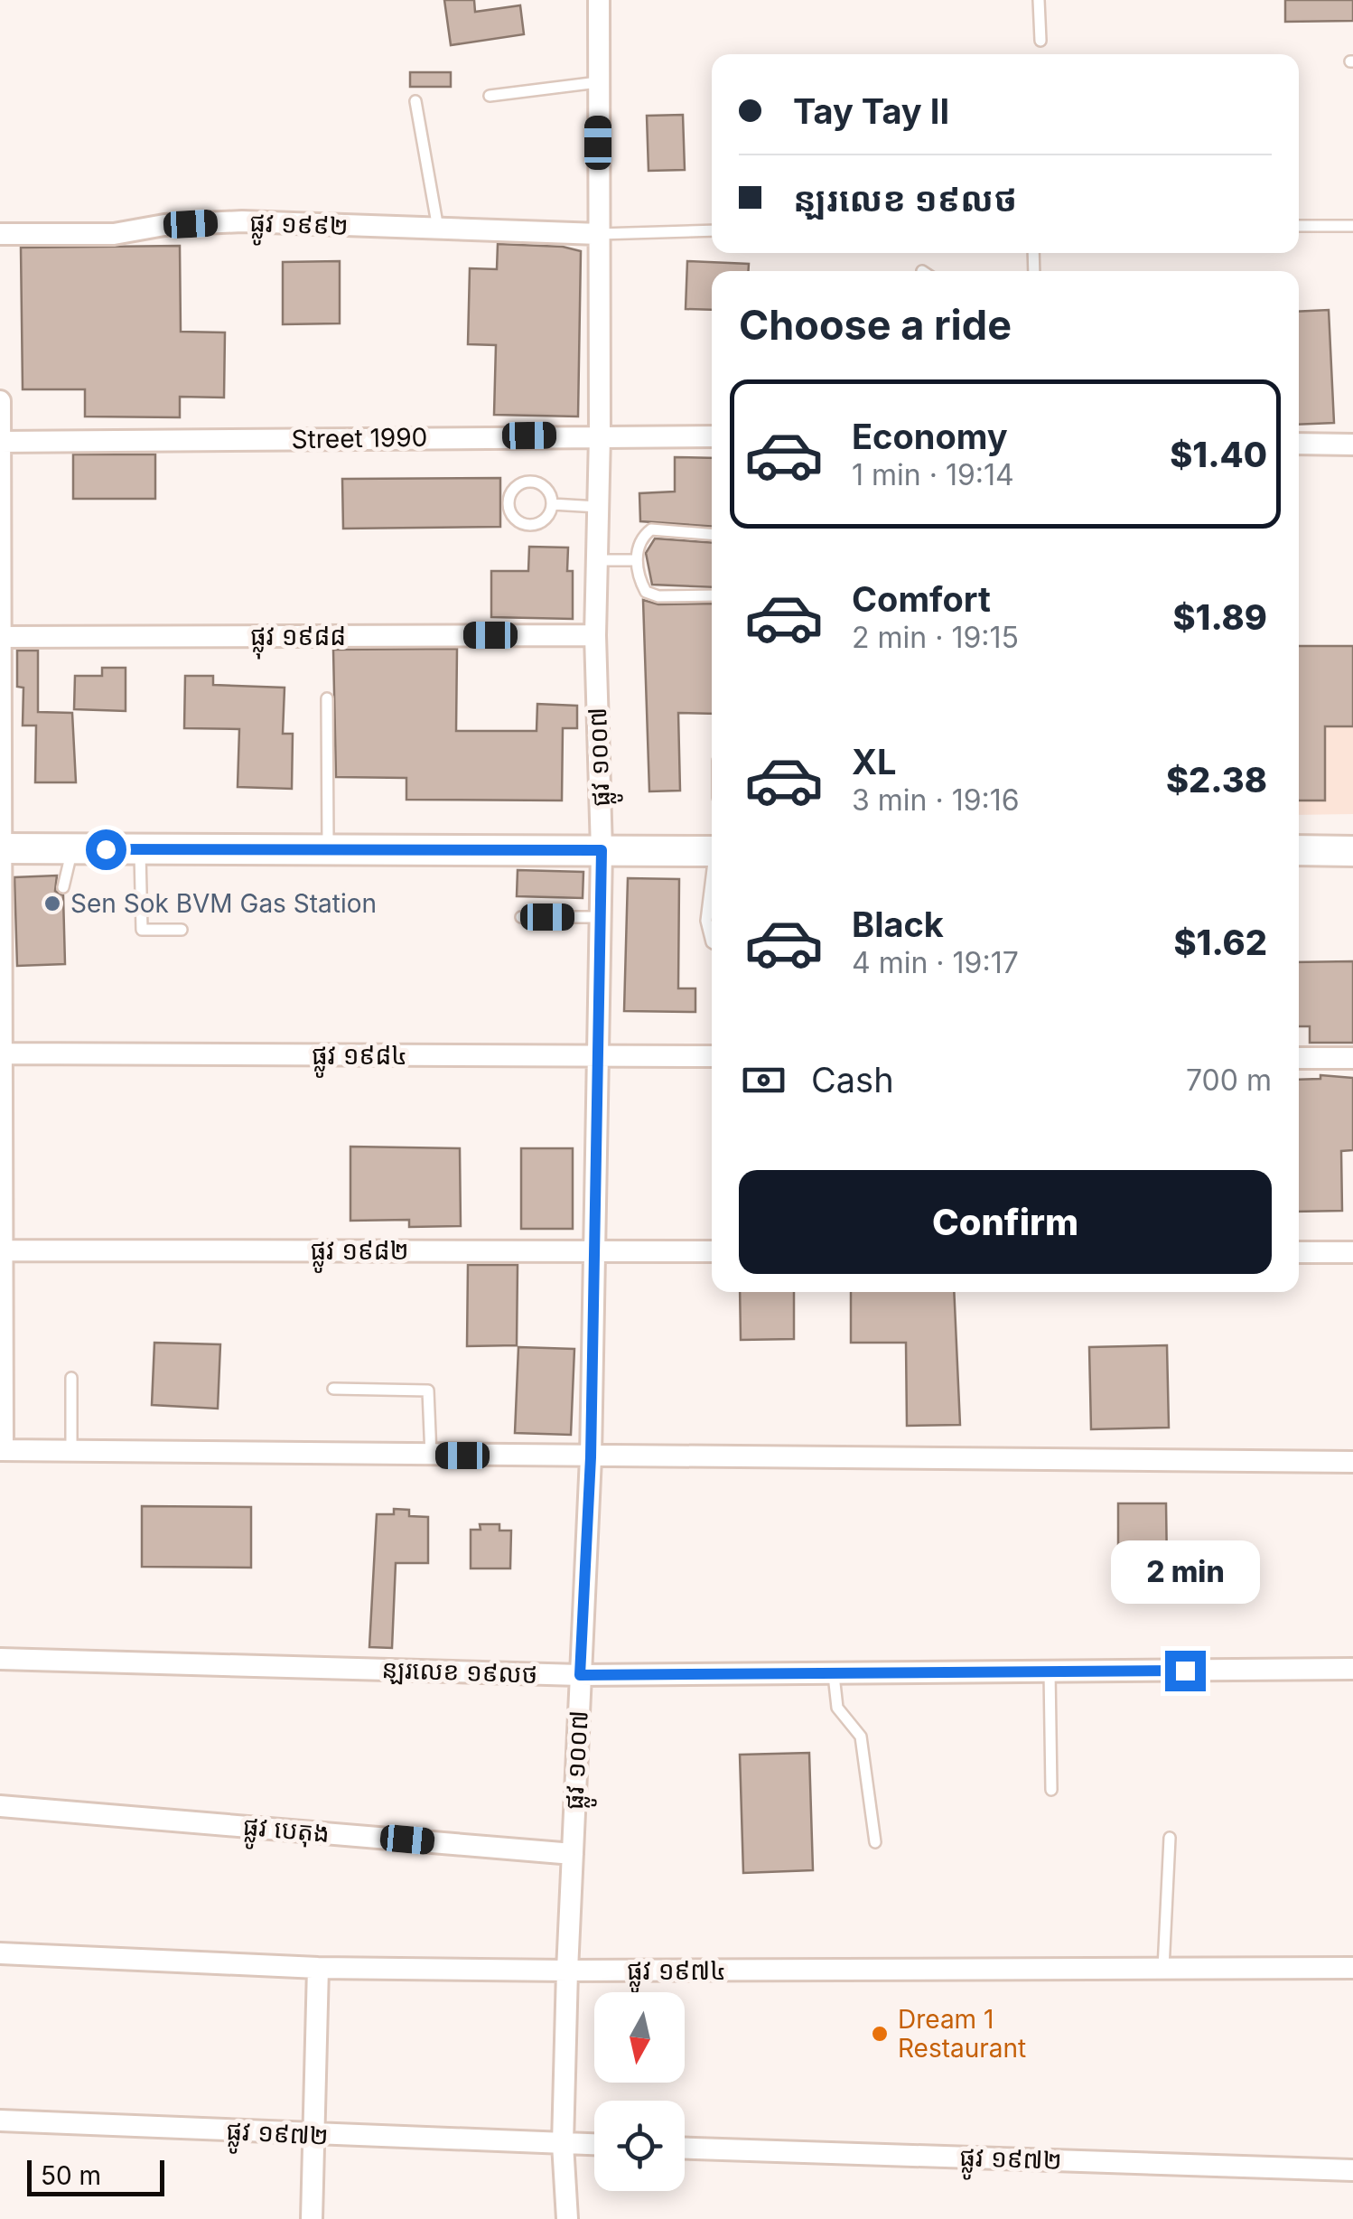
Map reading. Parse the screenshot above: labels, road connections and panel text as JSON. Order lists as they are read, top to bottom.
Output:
{
  "streets": {
    "street": [
      "ផ្លូវ ១៩៩២",
      "Street 1990",
      "ផ្លុវ ១៩៨៨",
      "ផ្លូវ ១០០៧",
      "ផ្លូវ ១៩៨៤",
      "ផ្លូវ ១៩៨២",
      "ន្ឡរលេខ ១៩លថ",
      "ផ្លូវ បេតុង",
      "ផ្លូវ ១៩៧៤",
      "ផ្លូវ ១៩៧២"
    ]
  },
  "crossings": [
    ["ផ្លូវ ១៩៩២", "ផ្លូវ ១០០៧"],
    ["Street 1990", "ផ្លូវ ១០០៧"],
    ["ផ្លុវ ១៩៨៨", "ផ្លូវ ១០០៧"],
    ["ផ្លូវ ១០០៧", "ផ្លូវ ១៩៨៤"],
    ["ផ្លូវ ១០០៧", "ផ្លូវ ១៩៨២"],
    ["ផ្លូវ ១០០៧", "ន្ឡរលេខ ១៩លថ"],
    ["ផ្លូវ ១០០៧", "ផ្លូវ បេតុង"],
    ["ផ្លូវ ១០០៧", "ផ្លូវ ១៩៧៤"],
    ["ផ្លូវ ១០០៧", "ផ្លូវ ១៩៧២"]
  ],
  "places": ["Sen Sok BVM Gas Station", "Dream 1 Restaurant"],
  "scale_bar": "50 m",
  "north": "bottom",
  "page": {
    "banner": ["Tay Tay II", "ន្ឡរលេខ ១៩លថ"],
    "heading": "Choose a ride",
    "list": [
      {
        "name": "Economy",
        "note": "1 min · 19:14",
        "value": "$1.40"
      },
      {
        "name": "Comfort",
        "note": "2 min · 19:15",
        "value": "$1.89"
      },
      {
        "name": "XL",
        "note": "3 min · 19:16",
        "value": "$2.38"
      },
      {
        "name": "Black",
        "note": "4 min · 19:17",
        "value": "$1.62"
      }
    ],
    "pay": ["Cash", "700 m"],
    "buttons": "Confirm",
    "bubble": "2 min",
    "scale": "50 m"
  }
}
